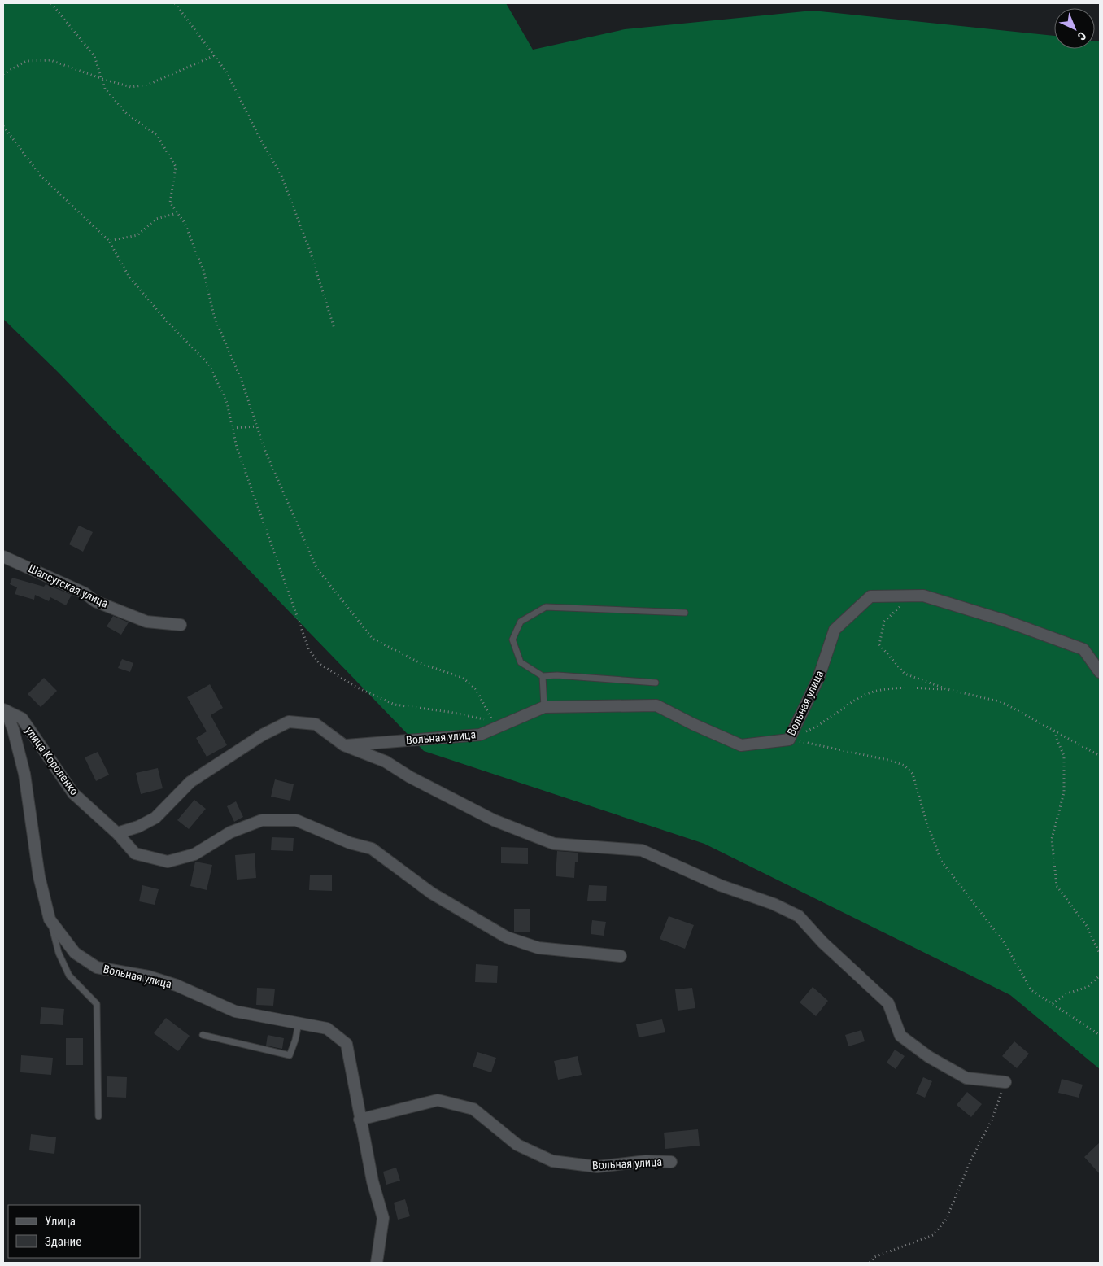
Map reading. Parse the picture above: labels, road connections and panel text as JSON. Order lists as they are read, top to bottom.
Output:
{
  "streets": {
    "street": ["Шапсугская улица", "Вольная улица", "улица Короленко"]
  },
  "crossings": [
    ["Вольная улица", "улица Короленко"]
  ],
  "legend": ["Улица", "Здание"],
  "north": "bottom right"
}
